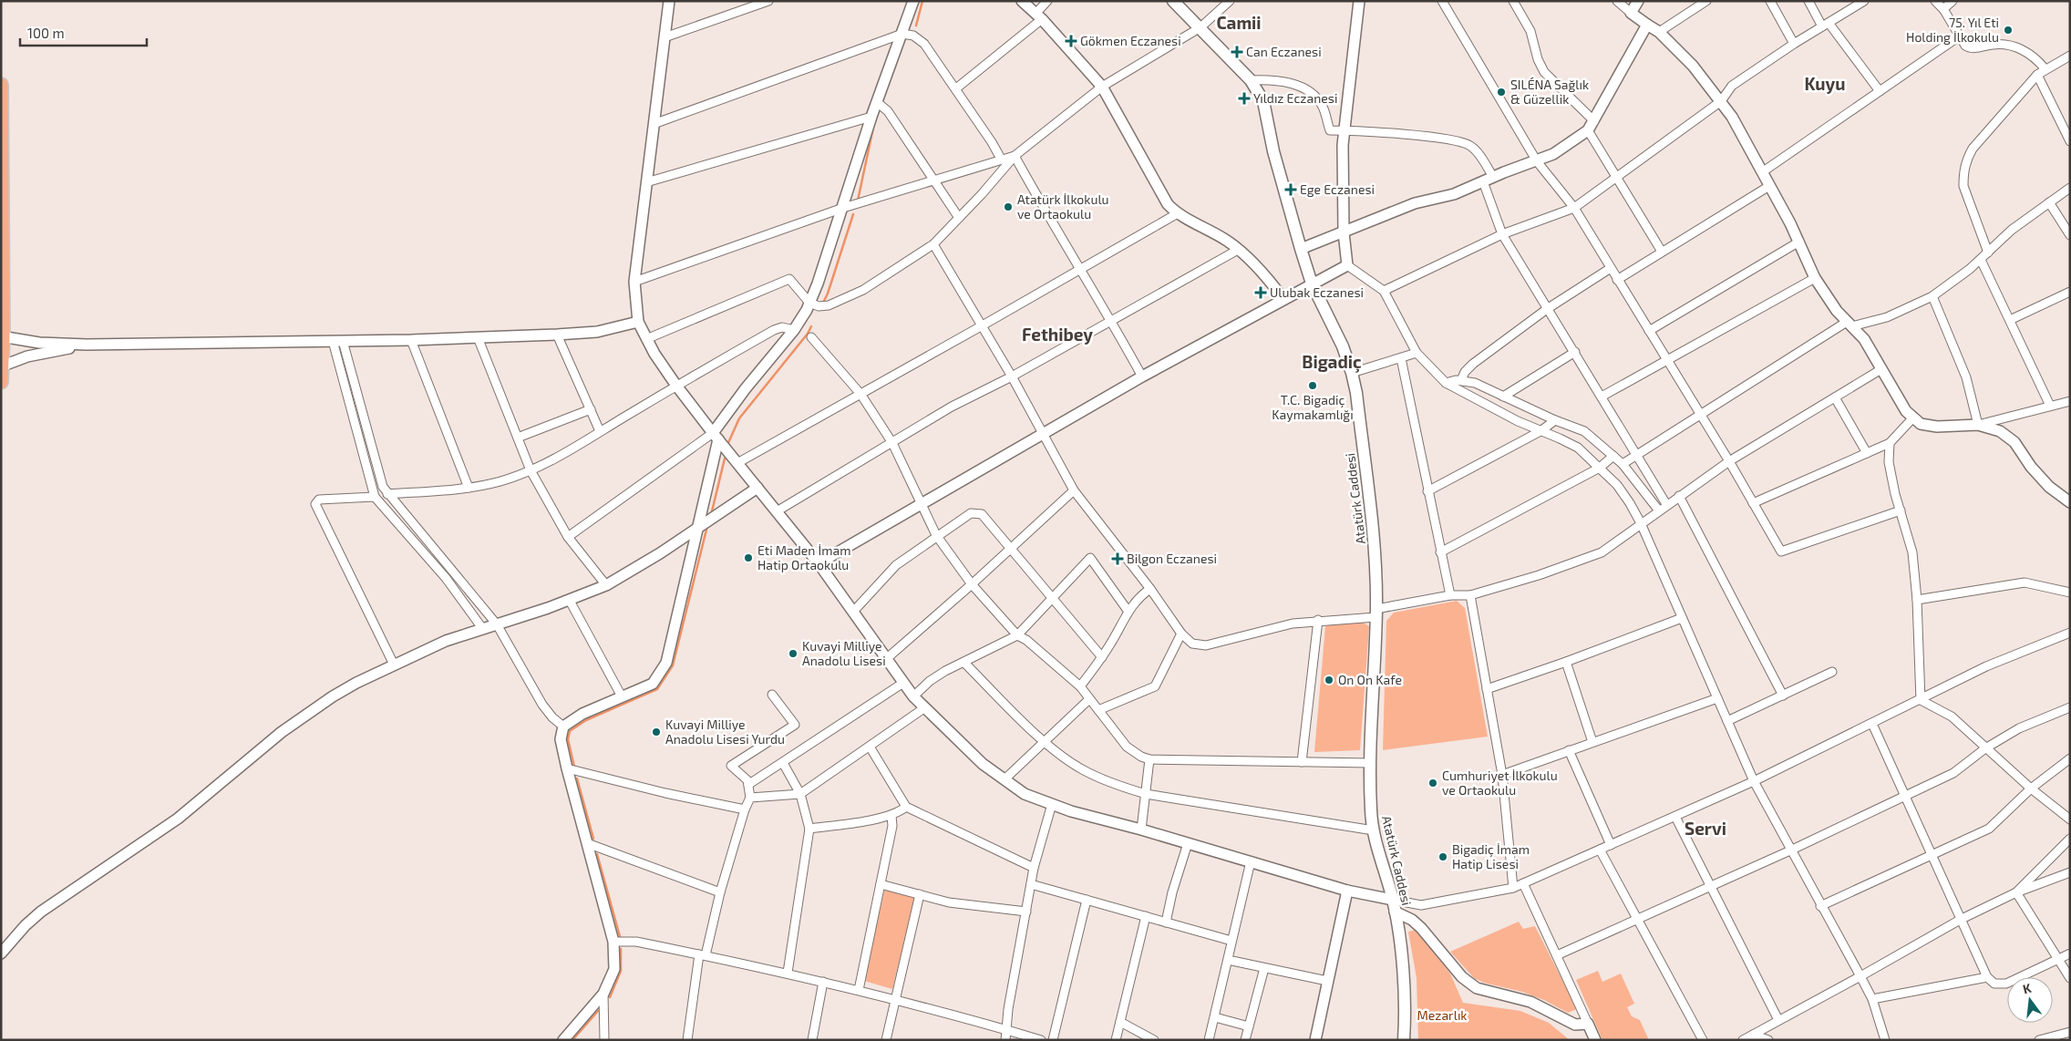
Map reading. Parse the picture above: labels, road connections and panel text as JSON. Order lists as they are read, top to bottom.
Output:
{
  "streets": {
    "main road": ["Atatürk Caddesi"]
  },
  "districts": [
    "Camii",
    "Kuyu",
    "Fethibey",
    "Bigadiç",
    "Servi"
  ],
  "parks": ["Mezarlık"],
  "places": {
    "other": [
      "75. Yıl Eti Holding İlkokulu",
      "SILÉNA Sağlık & Güzellik",
      "Atatürk İlkokulu ve Ortaokulu",
      "T.C. Bigadiç Kaymakamlığı",
      "Eti Maden İmam Hatip Ortaokulu",
      "Kuvayi Milliye Anadolu Lisesi",
      "On On Kafe",
      "Kuvayi Milliye Anadolu Lisesi Yurdu",
      "Cumhuriyet İlkokulu ve Ortaokulu",
      "Bigadiç İmam Hatip Lisesi"
    ],
    "health": [
      "Gökmen Eczanesi",
      "Can Eczanesi",
      "Yıldız Eczanesi",
      "Ege Eczanesi",
      "Ulubak Eczanesi",
      "Bilgon Eczanesi"
    ]
  },
  "scale_bar": "100 m",
  "north": "top"
}
